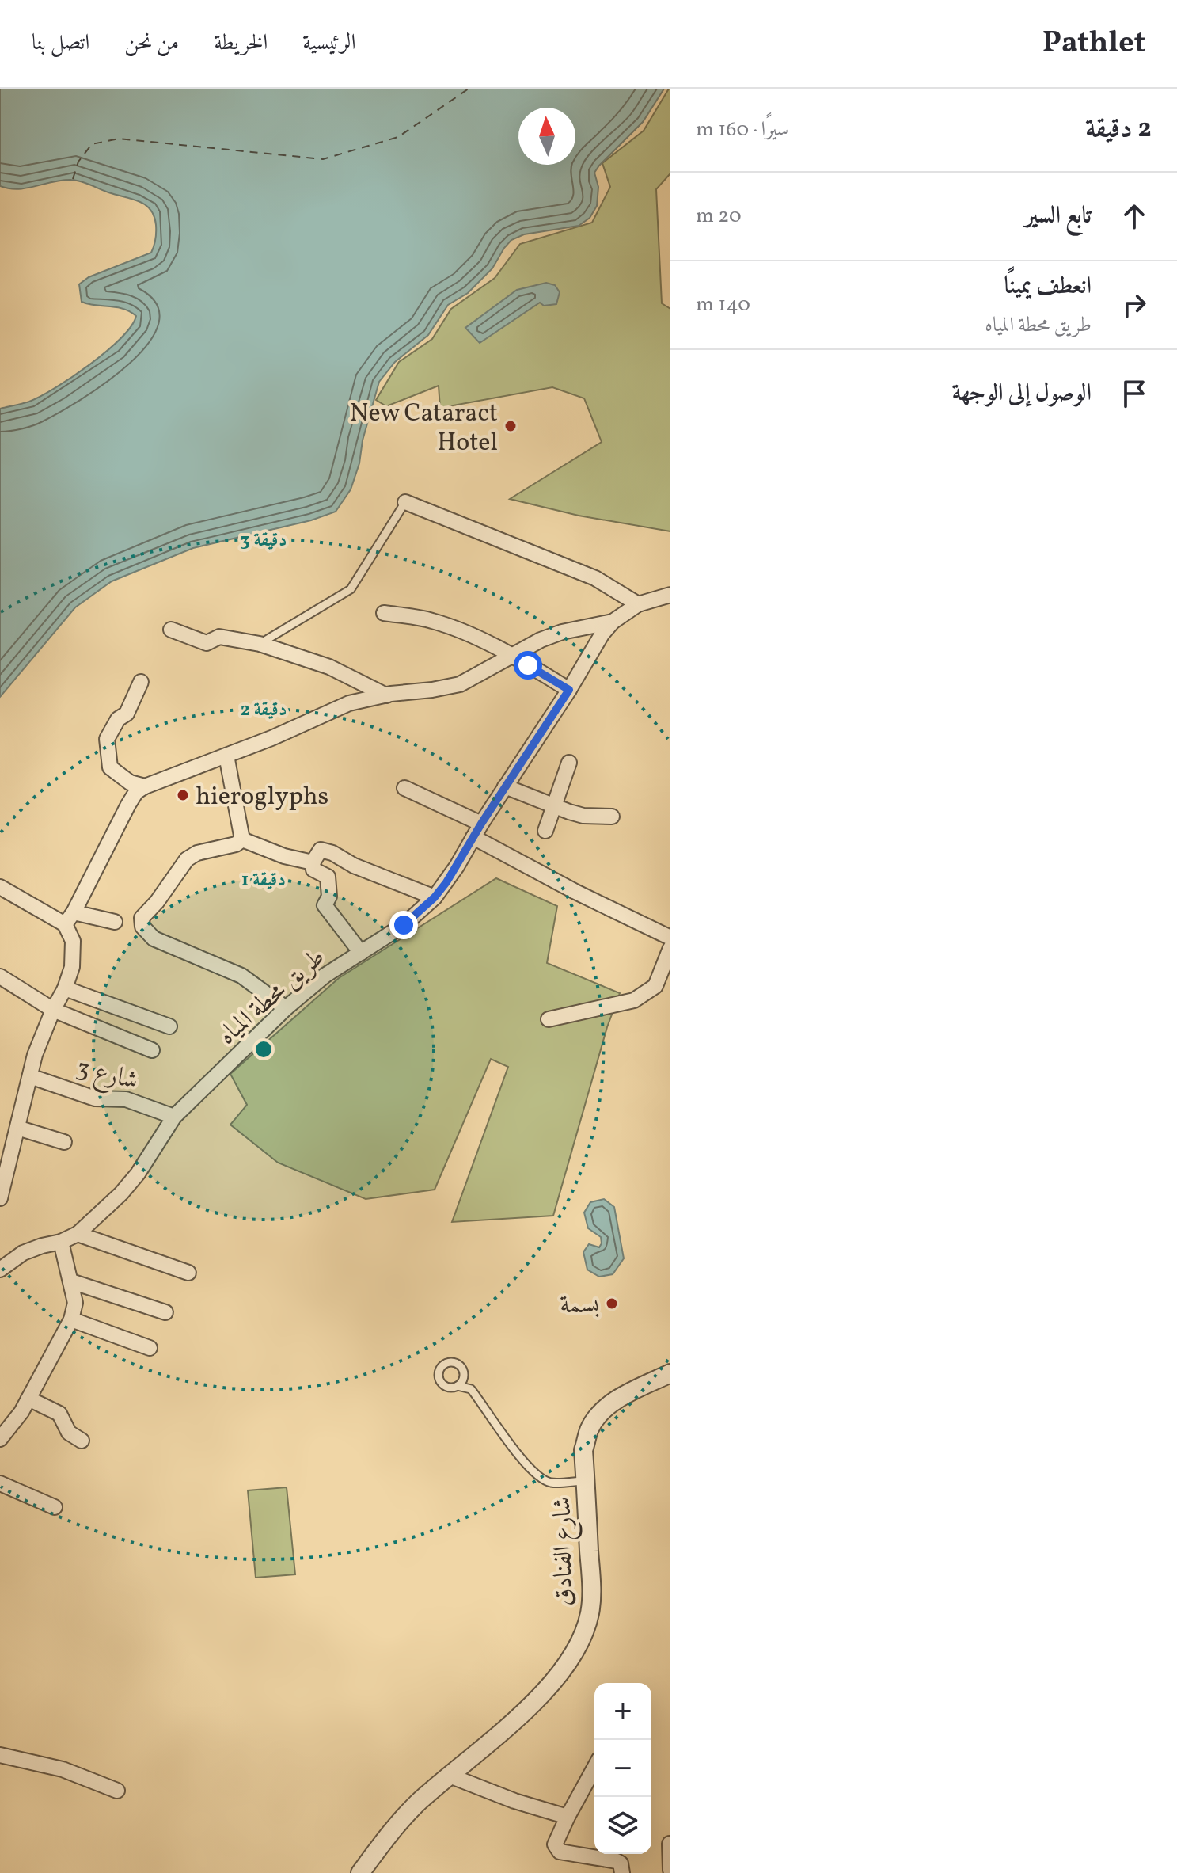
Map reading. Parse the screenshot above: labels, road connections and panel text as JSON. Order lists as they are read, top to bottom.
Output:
{
  "streets": {
    "street": ["طريق محطة المياه", "شارع 3", "شارع الفنادق"]
  },
  "crossings": [
    ["طريق محطة المياه", "شارع 3"]
  ],
  "places": ["New Cataract Hotel", "hieroglyphs", "بسمة"],
  "north": "top",
  "page": {
    "header": "Pathlet",
    "nav": [
      "الرئيسية",
      "الخريطة",
      "من نحن",
      "اتصل بنا"
    ],
    "heading": ["2 دقيقة", "سيرًا · 160 m"],
    "list": [
      ["تابع السير", "20 m"],
      ["انعطف يمينًا", "طريق محطة المياه", "140 m"],
      "الوصول إلى الوجهة"
    ],
    "map_buttons": ["+", "−"]
  },
  "rings": ["3 دقيقة", "2 دقيقة", "1 دقيقة"]
}
